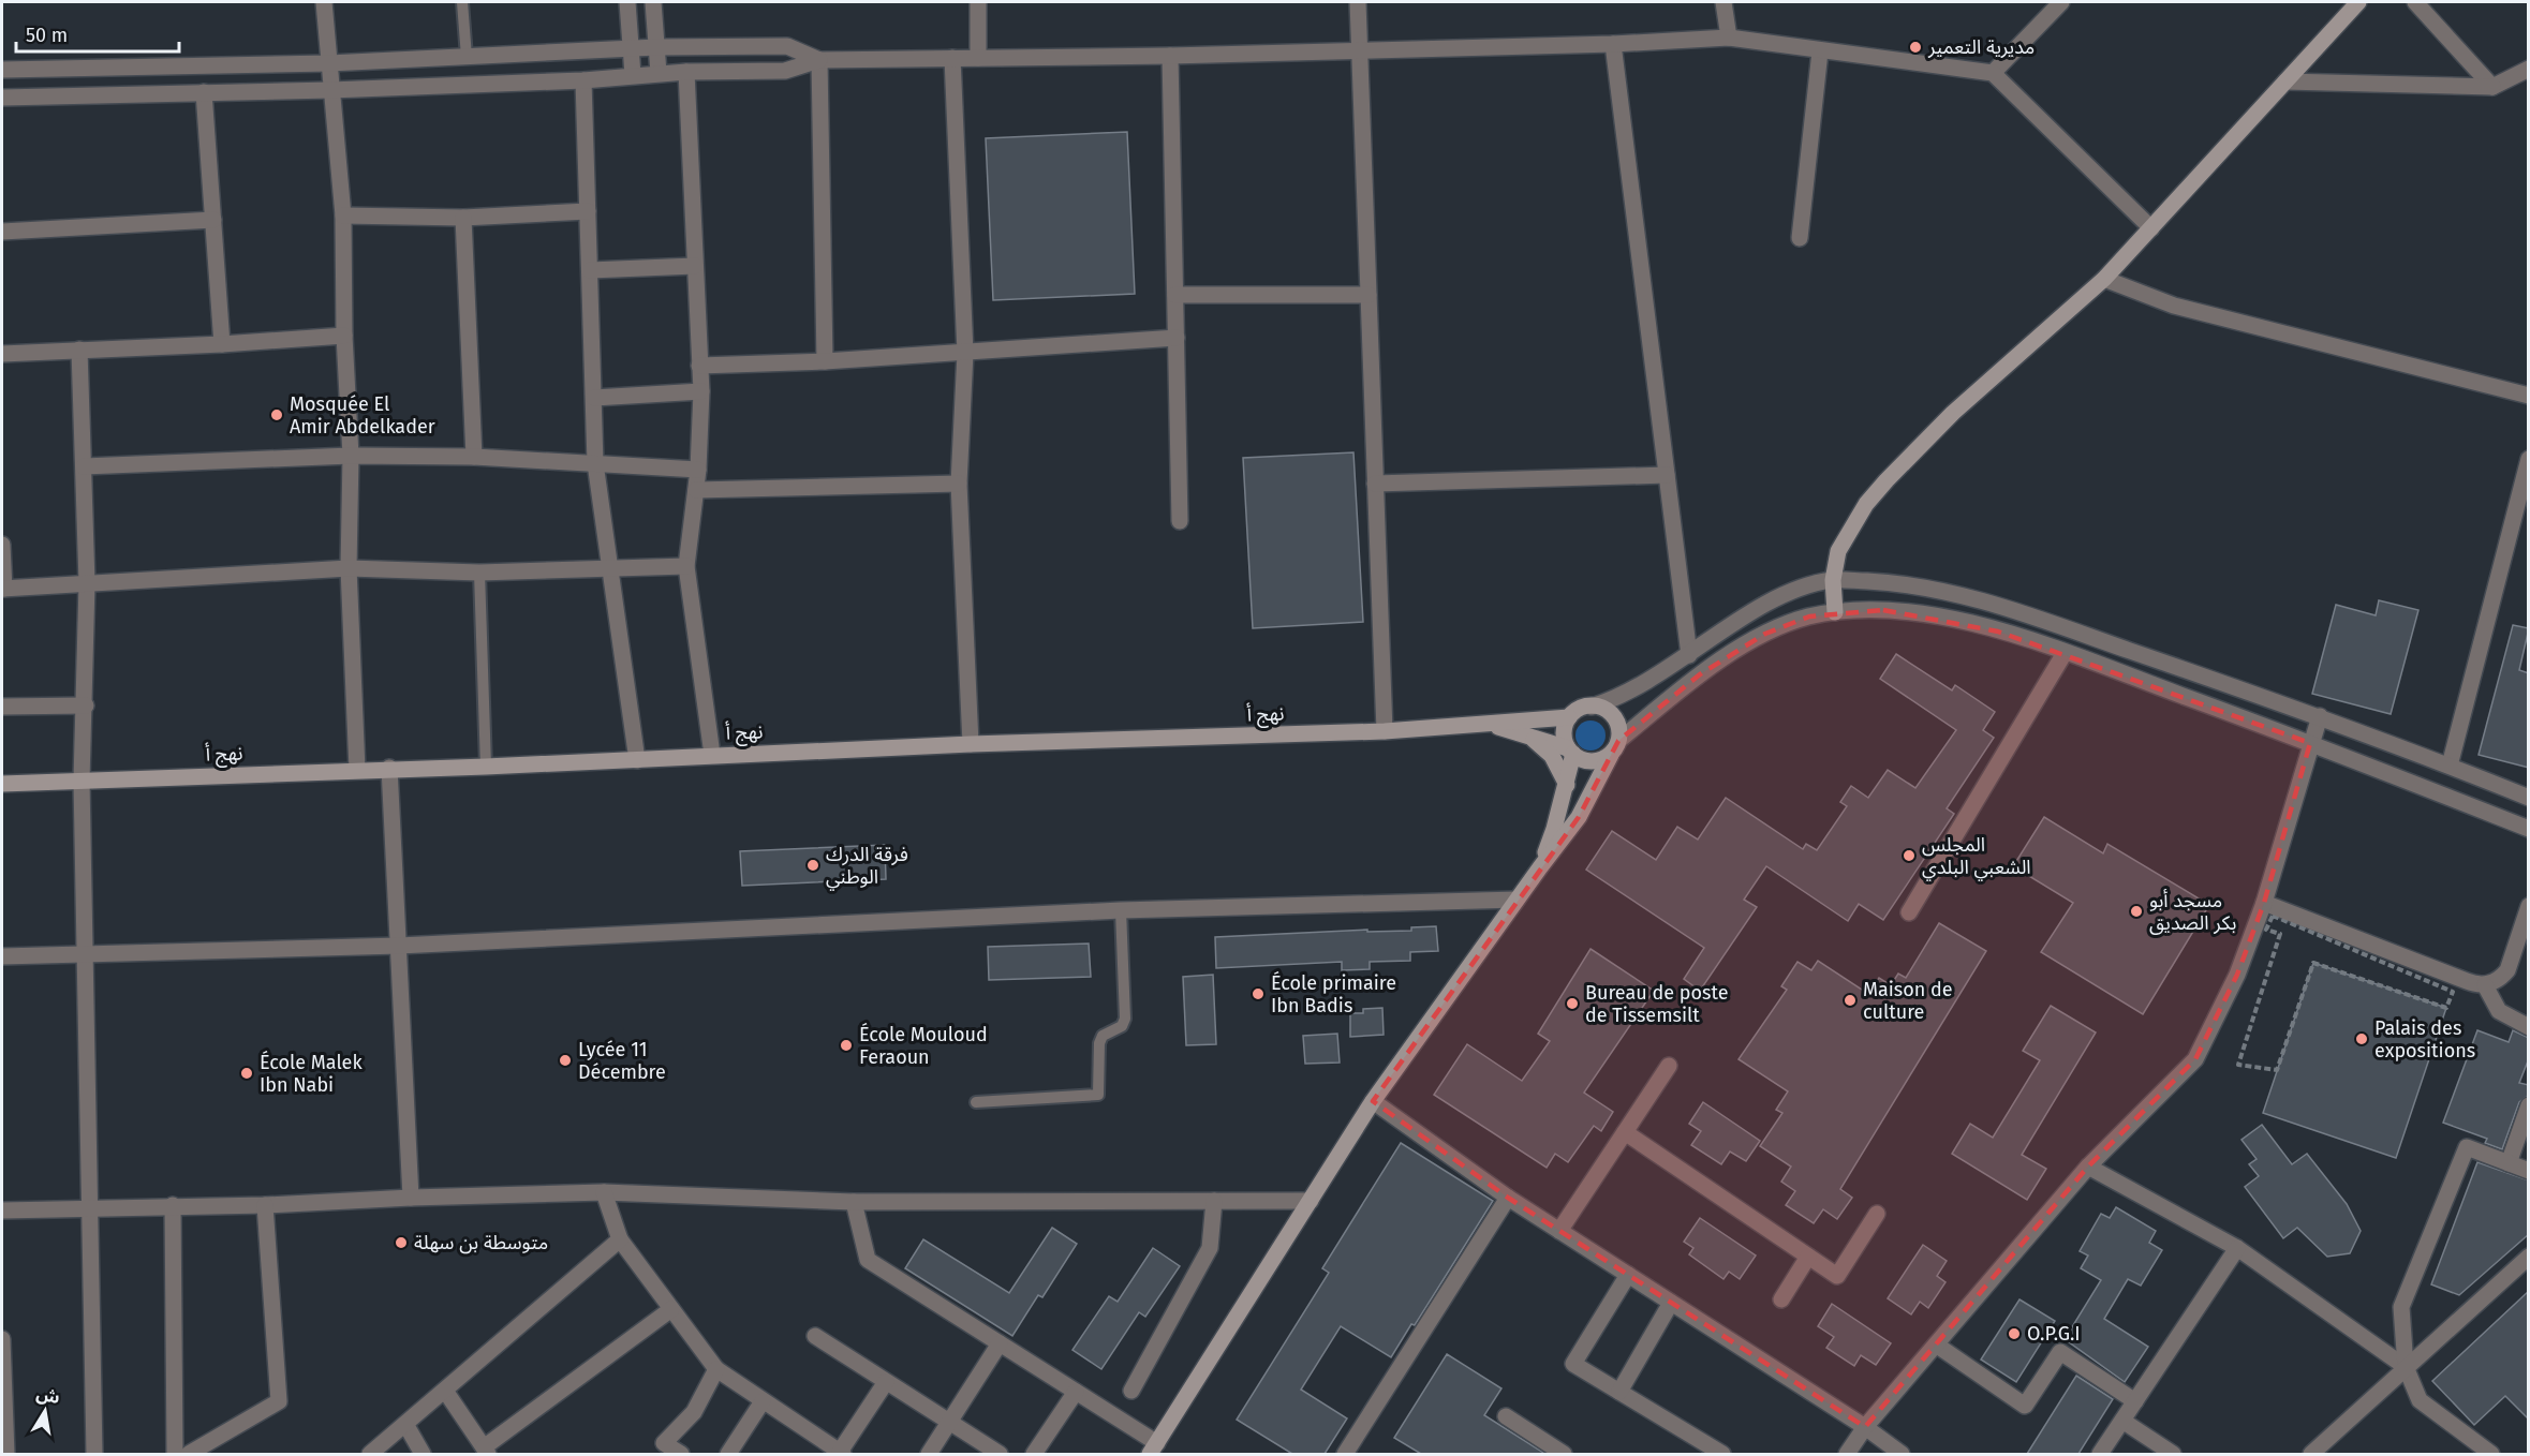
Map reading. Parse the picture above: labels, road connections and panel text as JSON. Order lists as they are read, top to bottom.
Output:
{
  "streets": {
    "main road": ["نهج أ"]
  },
  "places": [
    "مديرية التعمير",
    "Mosquée El Amir Abdelkader",
    "المجلس الشعبي البلدي",
    "فرقة الدرك الوطني",
    "مسجد أبو بكر الصديق",
    "École primaire Ibn Badis",
    "Maison de culture",
    "Bureau de poste de Tissemsilt",
    "Palais des expositions",
    "École Mouloud Feraoun",
    "Lycée 11 Décembre",
    "École Malek Ibn Nabi",
    "متوسطة بن سهلة",
    "O.P.G.I"
  ],
  "scale_bar": "50 m",
  "north": "top"
}
